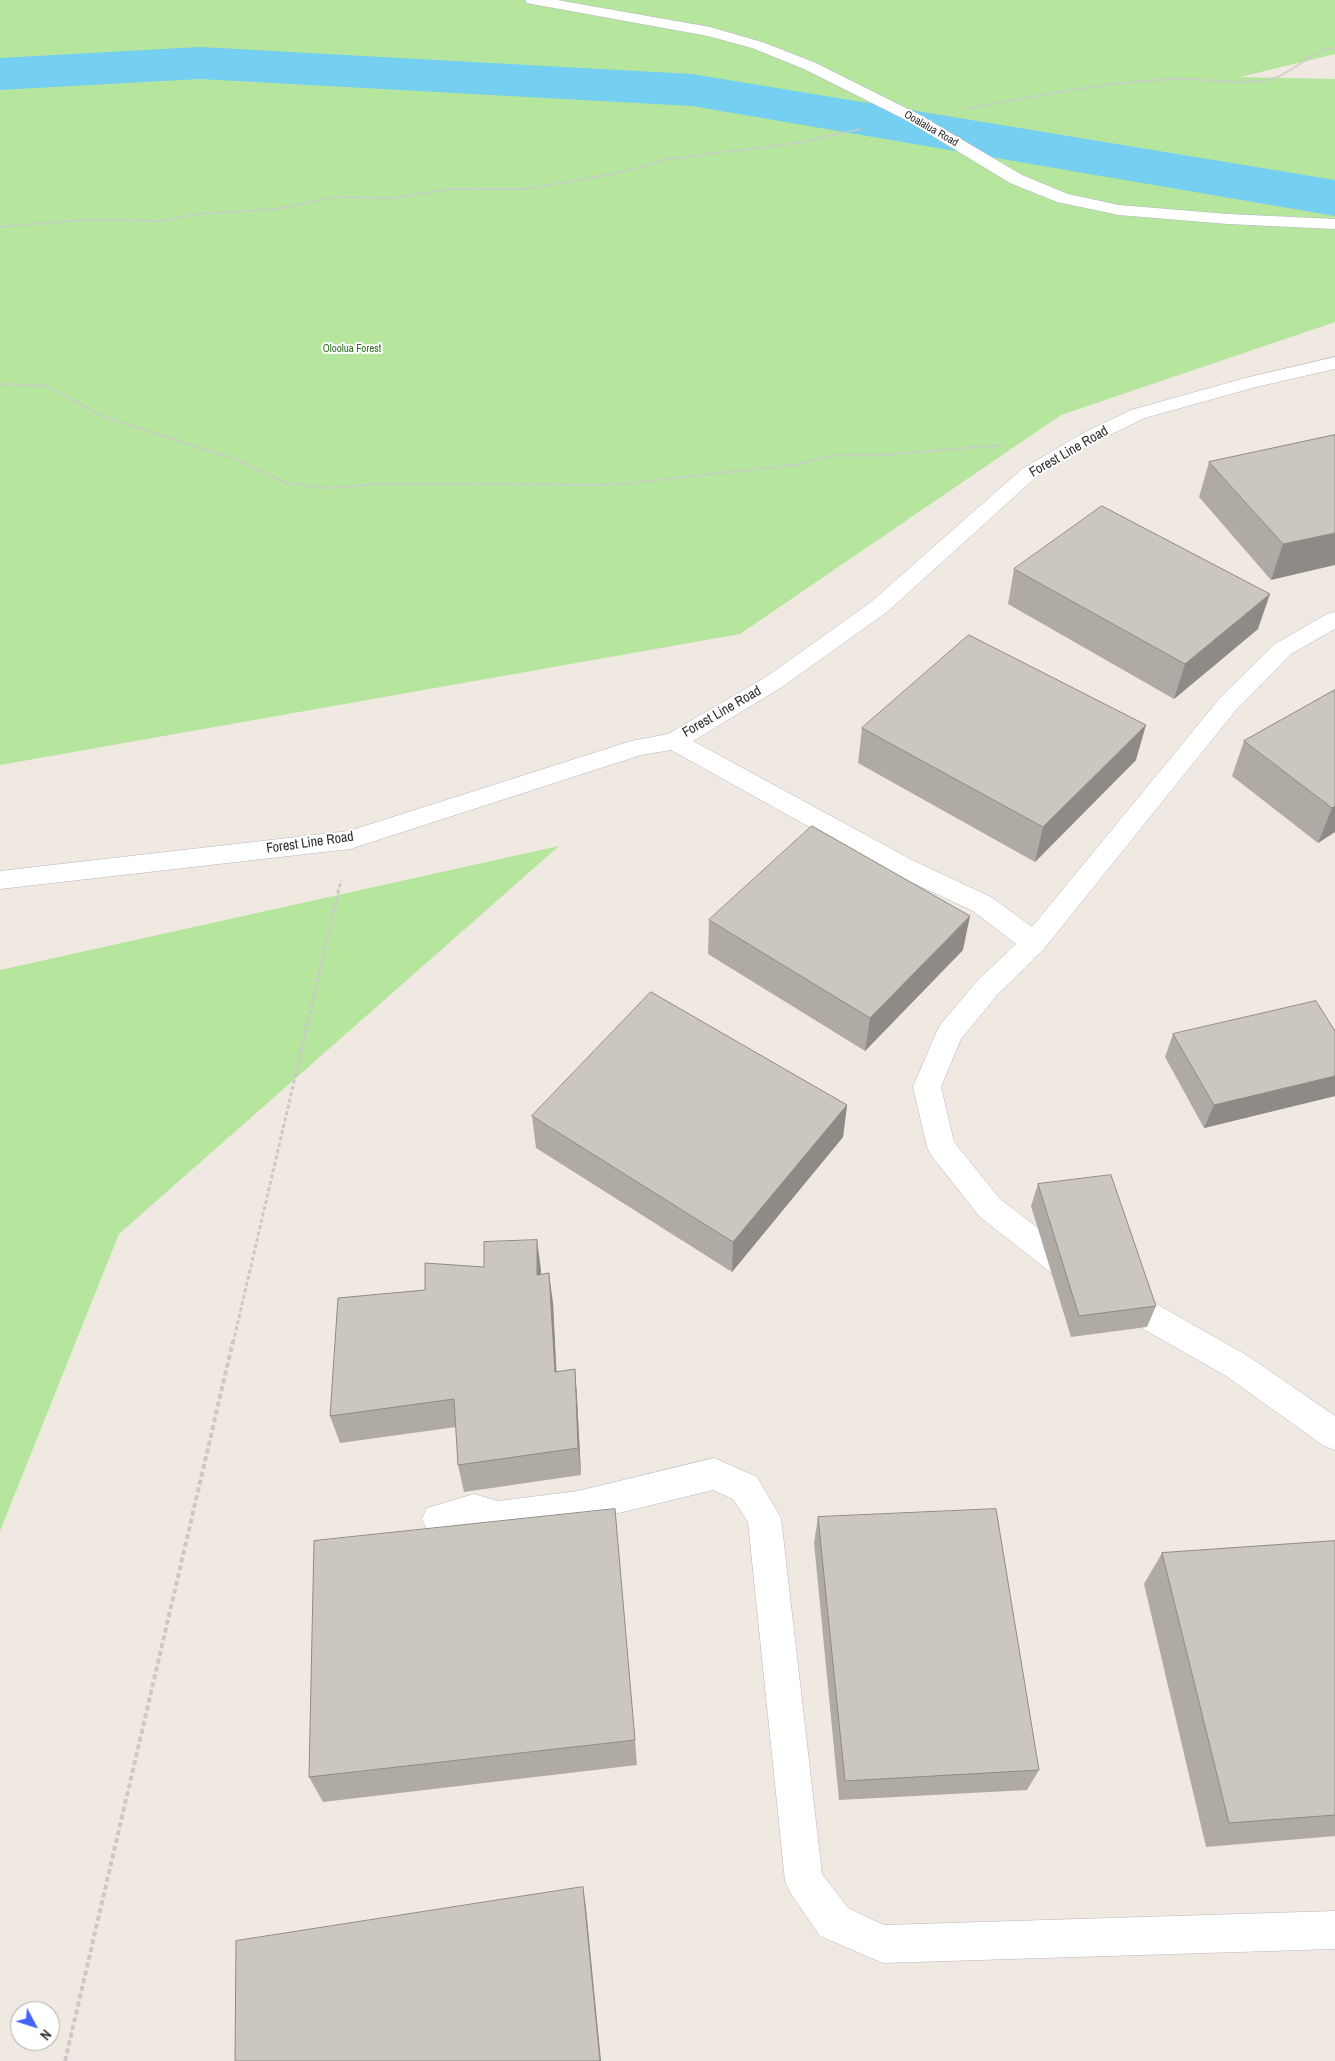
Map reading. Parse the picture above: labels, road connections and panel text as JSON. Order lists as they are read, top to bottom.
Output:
{
  "streets": {
    "street": ["Ooalalua Road", "Forest Line Road"]
  },
  "parks": ["Oloolua Forest"],
  "north": "bottom right"
}
